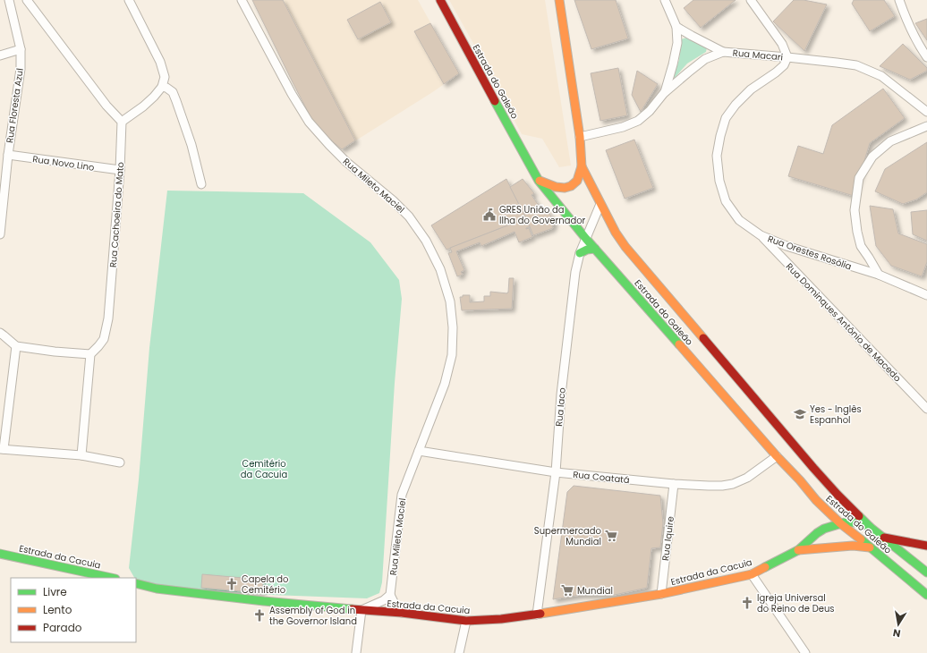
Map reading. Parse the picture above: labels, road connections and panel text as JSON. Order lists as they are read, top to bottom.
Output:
{
  "streets": {
    "main road": ["Estrada do Galeão", "Estrada da Cacuia"],
    "street": [
      "Rua Macari",
      "Rua Floresta Azul",
      "Rua Novo Lino",
      "Rua Mileto Maciel",
      "Rua Cachoeira do Mato",
      "Rua Orestes Rosólia",
      "Rua Dominques Antônio de Macedo",
      "Rua Iaco",
      "Rua Coatatá",
      "Rua Iquire"
    ]
  },
  "crossings": [
    ["Rua Macari", "Rua Orestes Rosólia"],
    ["Estrada do Galeão", "Rua Iaco"],
    ["Estrada do Galeão", "Rua Coatatá"],
    ["Estrada do Galeão", "Estrada da Cacuia"],
    ["Rua Floresta Azul", "Rua Novo Lino"],
    ["Rua Novo Lino", "Rua Cachoeira do Mato"],
    ["Rua Mileto Maciel", "Rua Coatatá"],
    ["Rua Orestes Rosólia", "Rua Dominques Antônio de Macedo"],
    ["Rua Iaco", "Rua Coatatá"],
    ["Rua Iaco", "Estrada da Cacuia"],
    ["Rua Coatatá", "Rua Iquire"],
    ["Rua Iquire", "Estrada da Cacuia"]
  ],
  "parks": ["Cemitério da Cacuia"],
  "places": {
    "public building": ["GRES União da Ilha do Governador"],
    "school or university": ["Yes - Inglês Espanhol"],
    "supermarket": ["Supermercado Mundial", "Mundial"],
    "church": ["Capela do Cemitério", "Igreja Universal do Reino de Deus", "Assembly of God in the Governor Island"]
  },
  "legend": ["Livre", "Lento", "Parado"],
  "north": "bottom"
}
